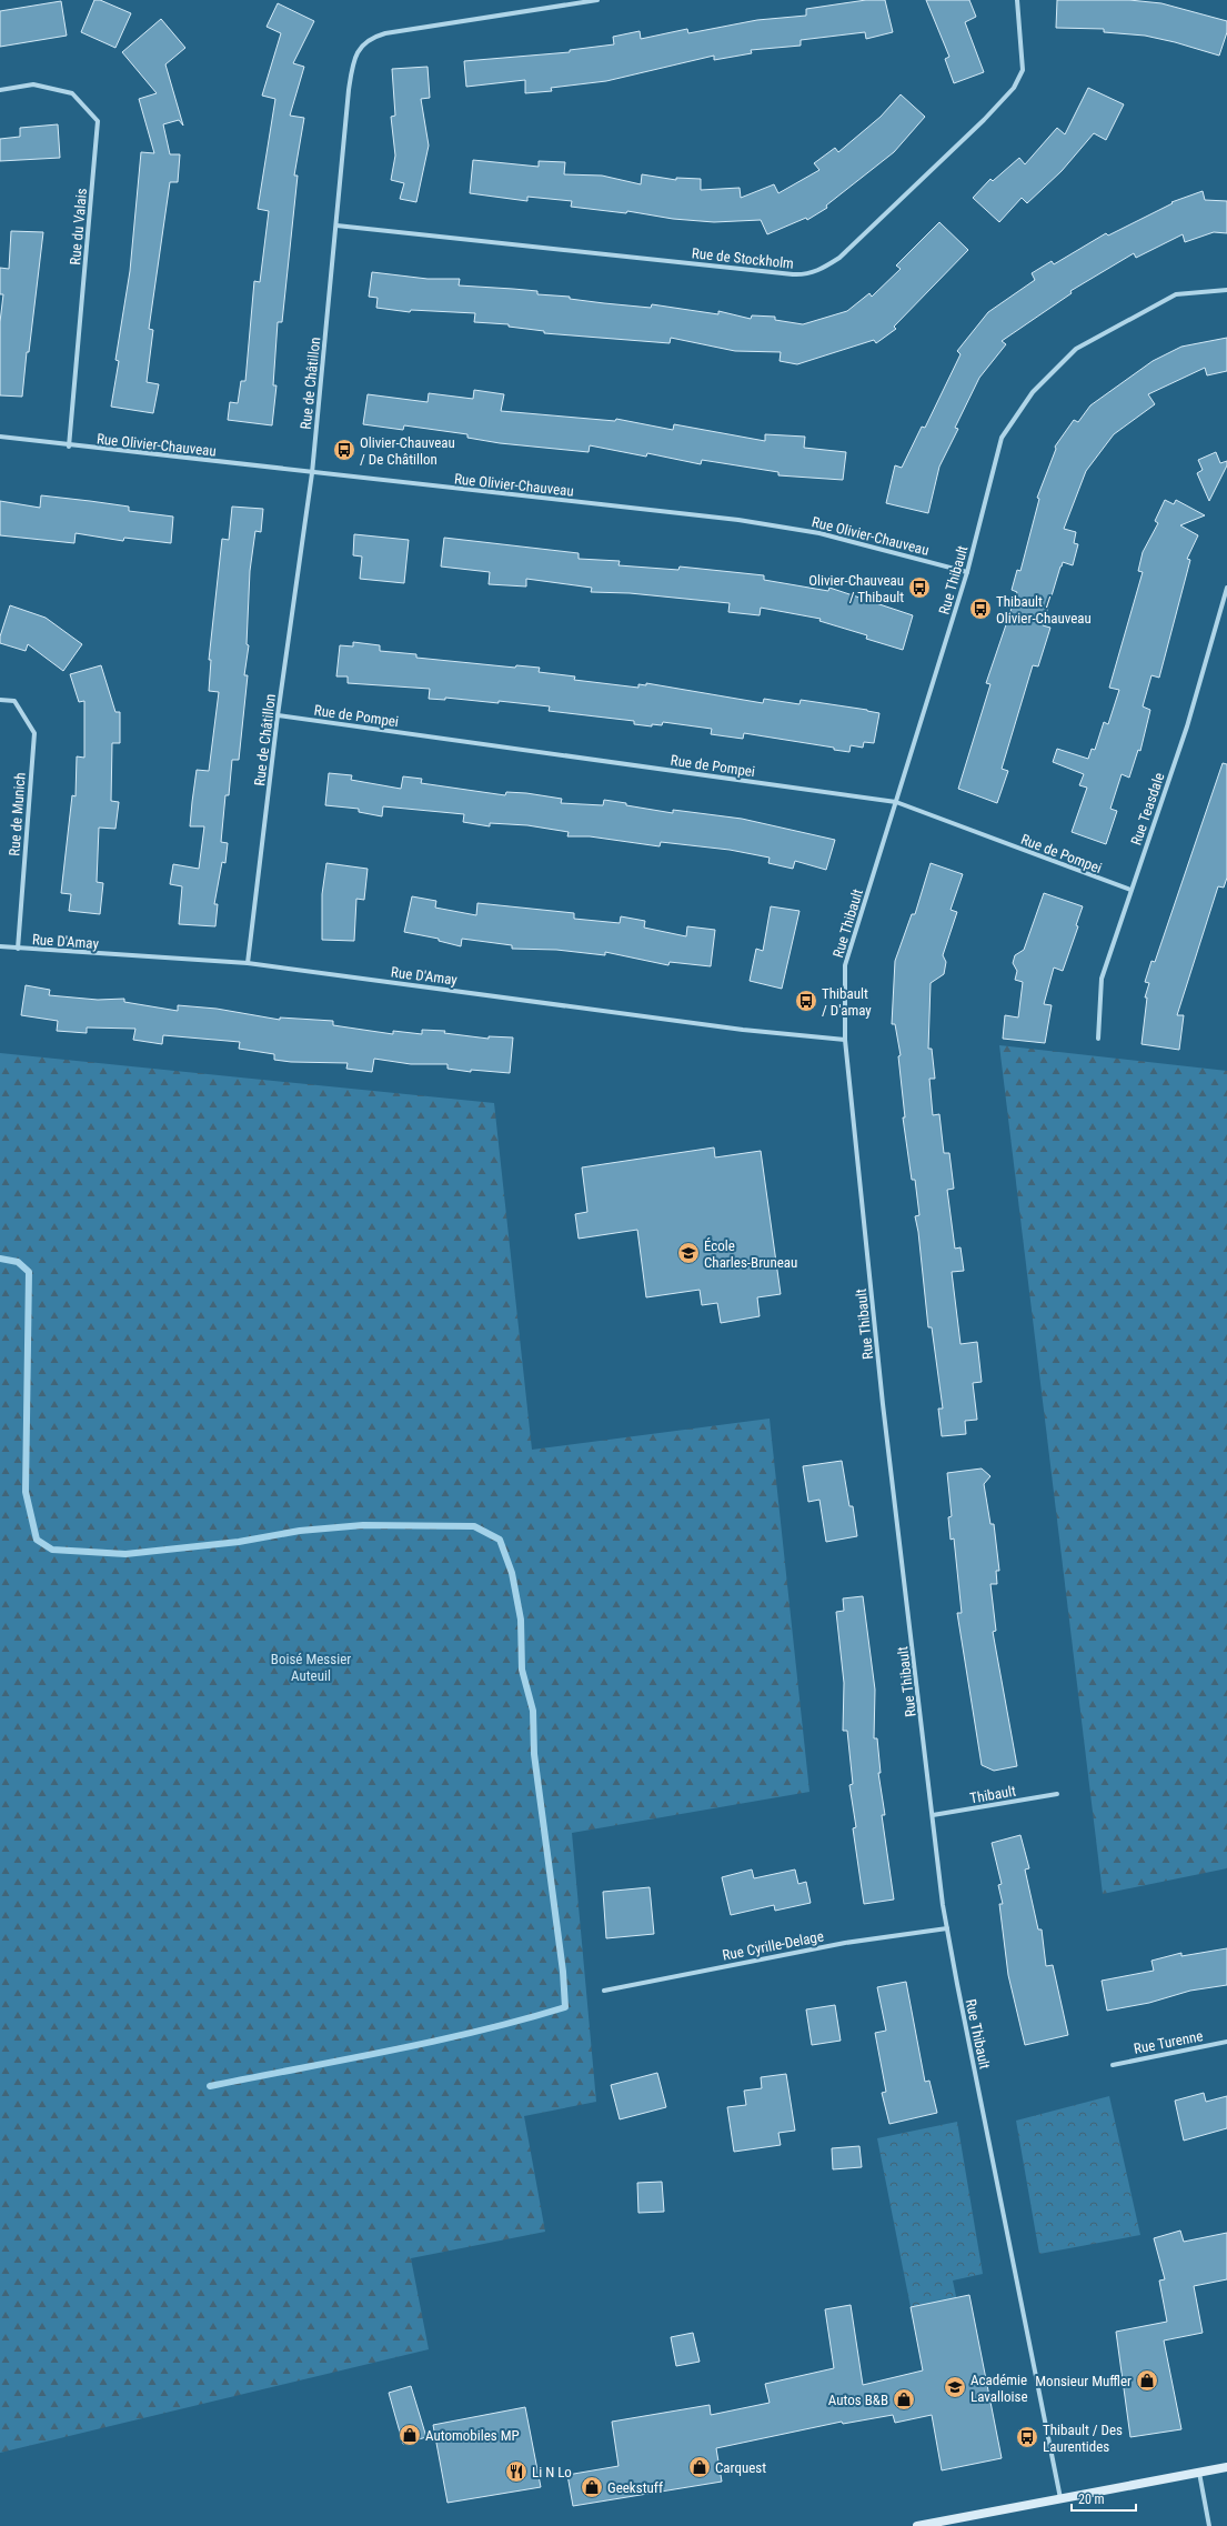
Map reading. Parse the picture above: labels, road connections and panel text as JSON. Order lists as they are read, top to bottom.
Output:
{
  "streets": {
    "street": [
      "Rue du Valais",
      "Rue de Stockholm",
      "Rue de Châtillon",
      "Rue Olivier-Chauveau",
      "Rue Thibault",
      "Rue de Pompei",
      "Rue Teasdale",
      "Rue de Munich",
      "Rue D'Amay",
      "Thibault",
      "Rue Cyrille-Delage",
      "Rue Turenne"
    ]
  },
  "crossings": [
    ["Rue du Valais", "Rue Olivier-Chauveau"],
    ["Rue de Stockholm", "Rue de Châtillon"],
    ["Rue de Châtillon", "Rue Olivier-Chauveau"],
    ["Rue de Châtillon", "Rue de Pompei"],
    ["Rue de Châtillon", "Rue D'Amay"],
    ["Rue Olivier-Chauveau", "Rue Thibault"],
    ["Rue Thibault", "Rue de Pompei"],
    ["Rue Thibault", "Rue D'Amay"],
    ["Rue Thibault", "Thibault"],
    ["Rue Thibault", "Rue Cyrille-Delage"],
    ["Rue de Pompei", "Rue Teasdale"],
    ["Rue de Munich", "Rue D'Amay"]
  ],
  "parks": ["Boisé Messier Auteuil"],
  "places": {
    "bus stop": [
      "Olivier-Chauveau / De Châtillon",
      "Olivier-Chauveau / Thibault",
      "Thibault / Olivier-Chauveau",
      "Thibault / D'amay",
      "Thibault / Des Laurentides"
    ],
    "school or university": ["École Charles-Bruneau", "Académie Lavalloise"],
    "shop": [
      "Monsieur Muffler",
      "Autos B&B",
      "Automobiles MP",
      "Carquest",
      "Geekstuff"
    ],
    "restaurant": ["Li N Lo"]
  },
  "scale_bar": "20 m"
}
